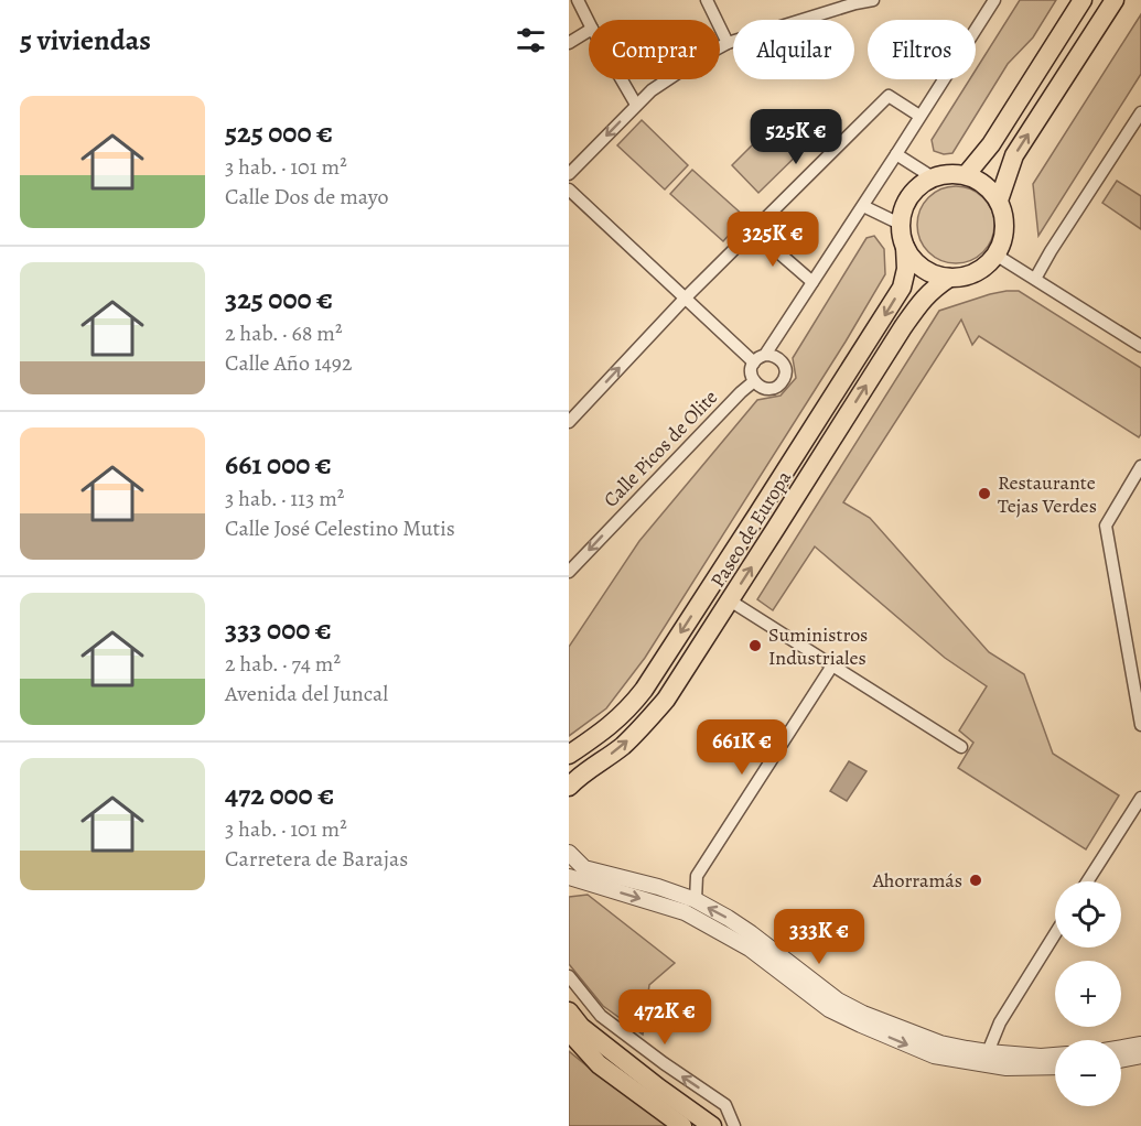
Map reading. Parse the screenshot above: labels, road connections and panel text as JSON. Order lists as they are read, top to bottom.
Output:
{
  "streets": {
    "main road": ["Paseo de Europa"],
    "street": ["Calle Picos de Olite"]
  },
  "one_way": ["Calle Picos de Olite"],
  "places": ["Restaurante Tejas Verdes", "Suministros Industriales", "Ahorramás"],
  "page": {
    "heading": "5 viviendas",
    "chip": ["Comprar", "Alquilar", "Filtros"],
    "list": [
      {
        "name": "525 000 €",
        "note": "3 hab. · 101 m² · Calle Dos de mayo"
      },
      {
        "name": "325 000 €",
        "note": "2 hab. · 68 m² · Calle Año 1492"
      },
      {
        "name": "661 000 €",
        "note": "3 hab. · 113 m² · Calle José Celestino Mutis"
      },
      {
        "name": "333 000 €",
        "note": "2 hab. · 74 m² · Avenida del Juncal"
      },
      {
        "name": "472 000 €",
        "note": "3 hab. · 101 m² · Carretera de Barajas"
      }
    ],
    "price": [
      "525K €",
      "325K €",
      "661K €",
      "333K €",
      "472K €"
    ],
    "map_buttons": ["+", "−"]
  }
}
